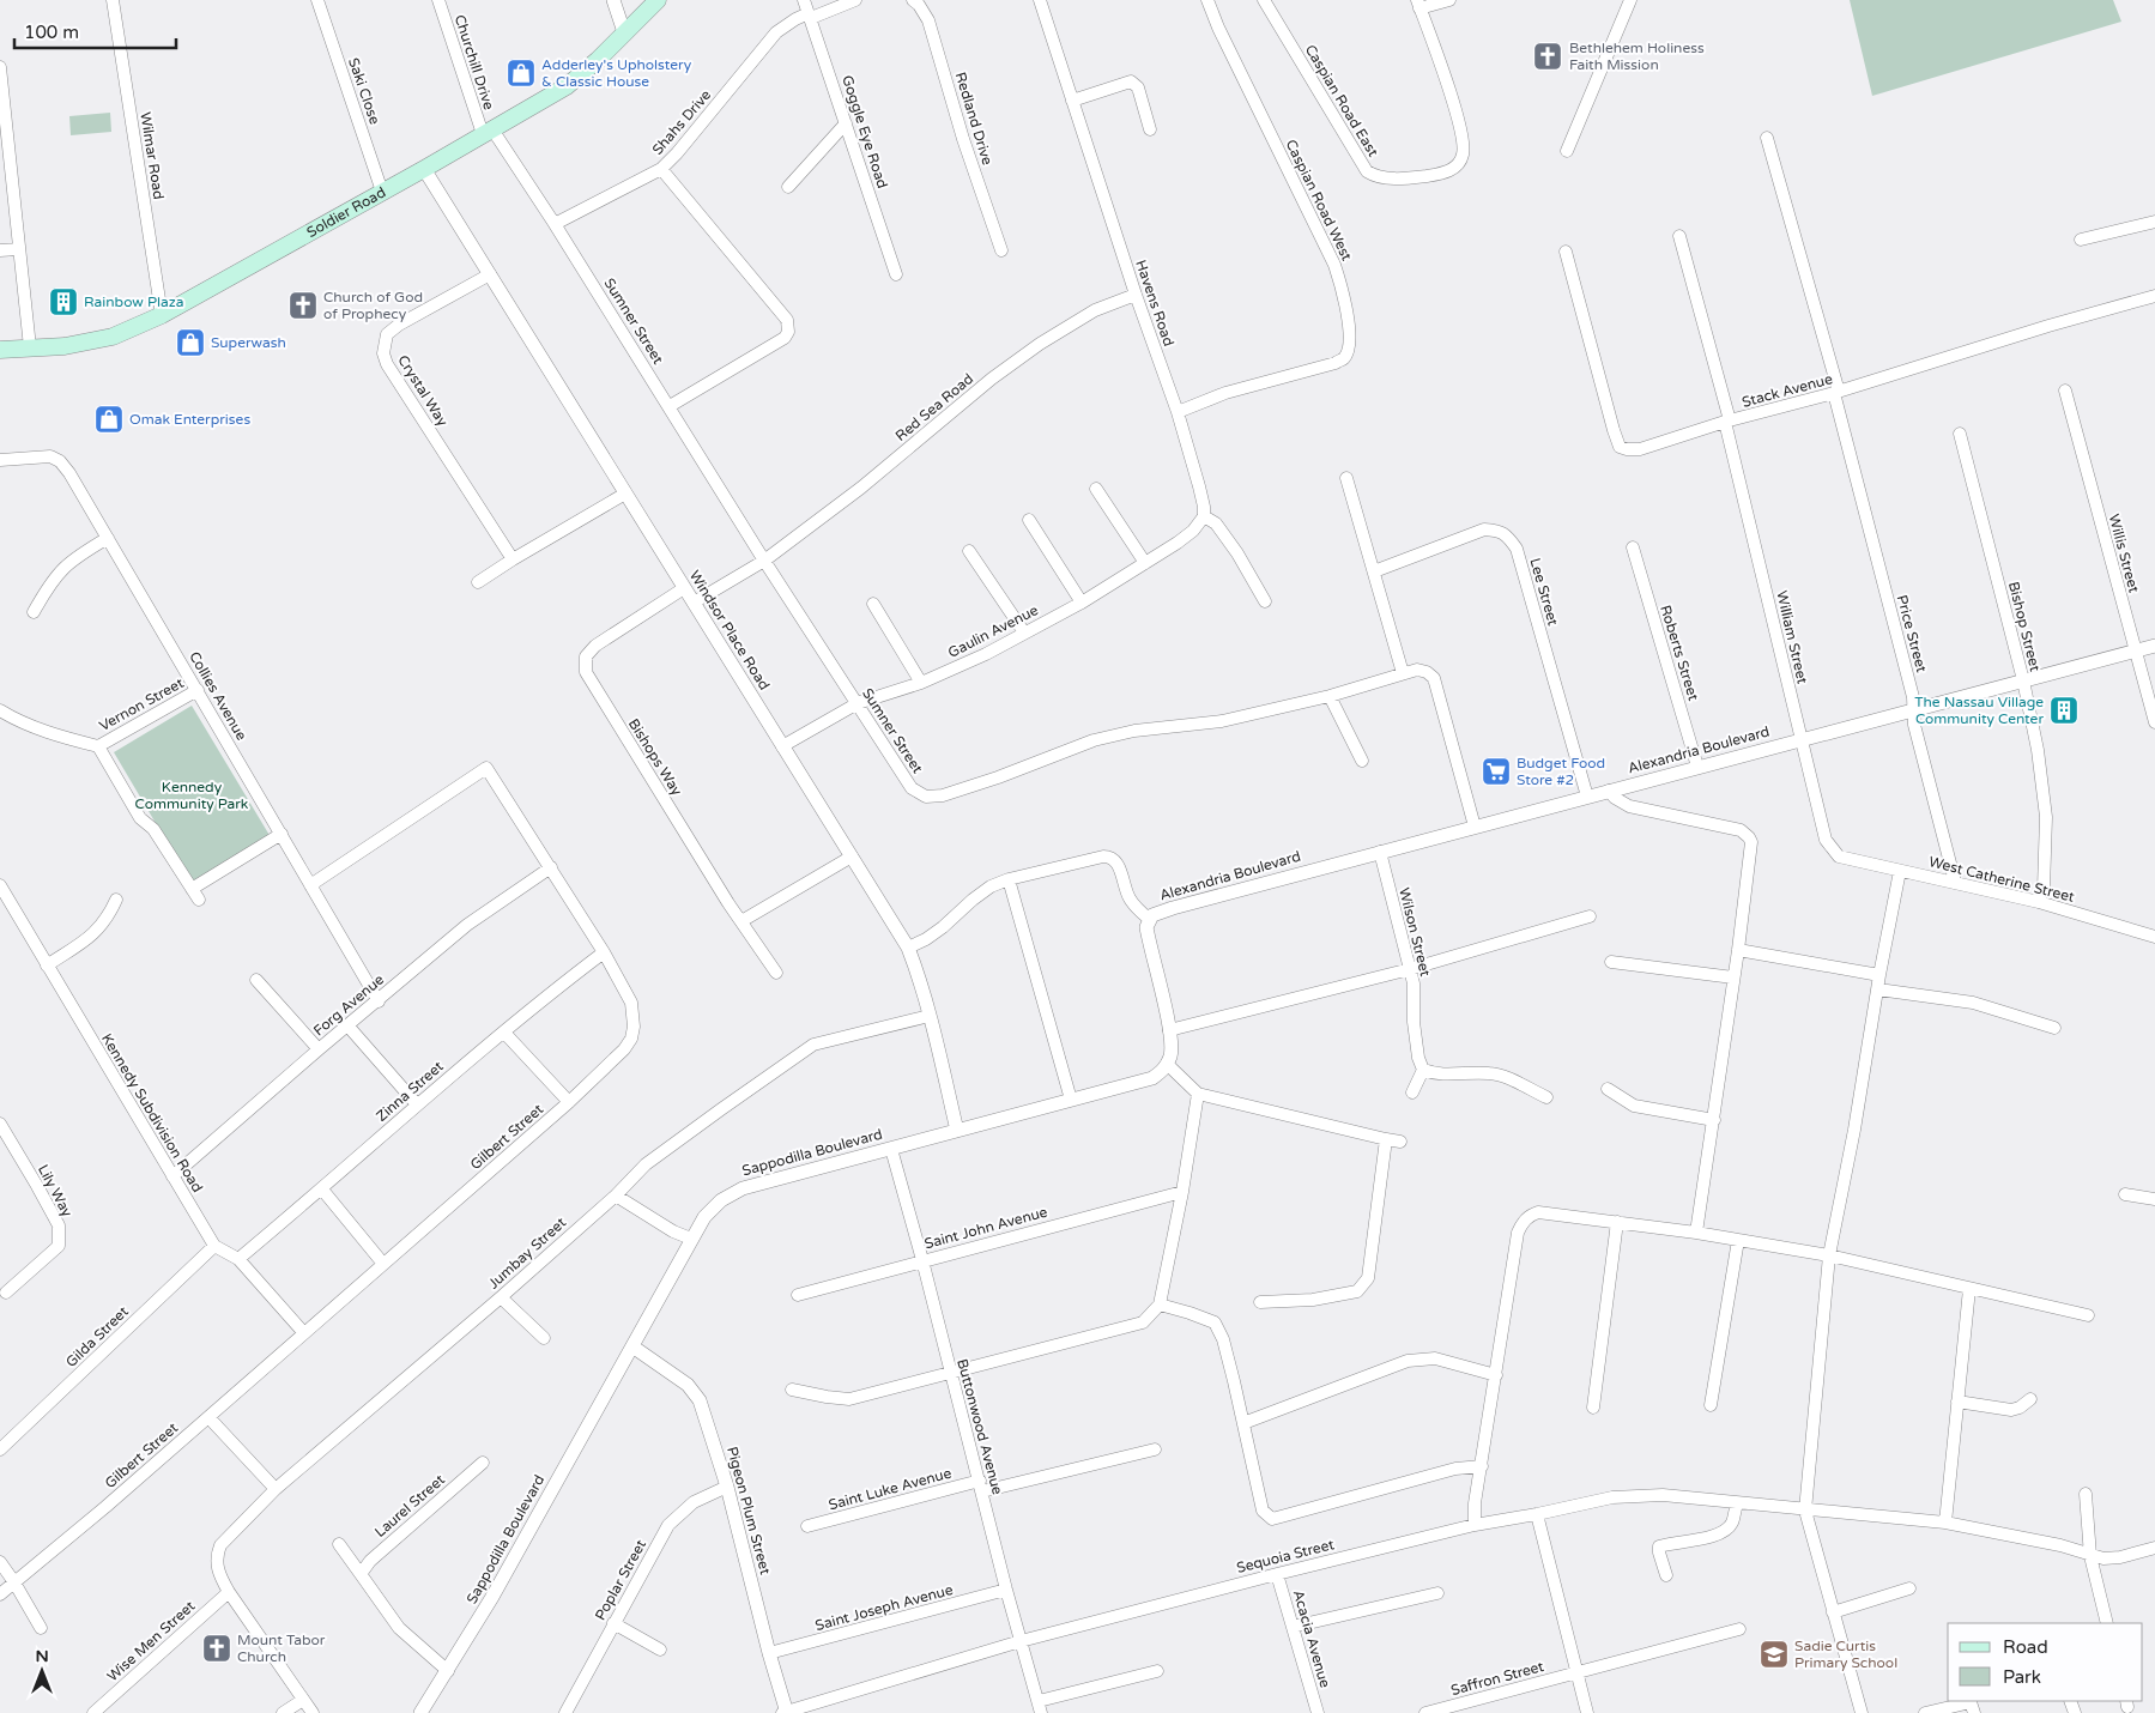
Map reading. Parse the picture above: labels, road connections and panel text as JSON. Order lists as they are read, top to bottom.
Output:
{
  "streets": {
    "main road": ["Soldier Road"],
    "street": [
      "Churchill Drive",
      "Saki Close",
      "Caspian Road East",
      "Redland Drive",
      "Shahs Drive",
      "Goggle Eye Road",
      "Wilmar Road",
      "Caspian Road West",
      "Havens Road",
      "Sumner Street",
      "Crystal Way",
      "Stack Avenue",
      "Red Sea Road",
      "Willis Street",
      "Lee Street",
      "Bishop Street",
      "Windsor Place Road",
      "Gaulin Avenue",
      "Price Street",
      "William Street",
      "Roberts Street",
      "Collies Avenue",
      "Vernon Street",
      "Alexandria Boulevard",
      "Bishops Way",
      "West Catherine Street",
      "Wilson Street",
      "Forg Avenue",
      "Zinna Street",
      "Kennedy Subdivision Road",
      "Gilbert Street",
      "Sappodilla Boulevard",
      "Lily Way",
      "Saint John Avenue",
      "Jumbay Street",
      "Gilda Street",
      "Buttonwood Avenue",
      "Saint Luke Avenue",
      "Laurel Street",
      "Pigeon Plum Street",
      "Sequoia Street",
      "Poplar Street",
      "Saint Joseph Avenue",
      "Acacia Avenue",
      "Wise Men Street",
      "Saffron Street"
    ]
  },
  "crossings": [
    ["Churchill Drive", "Soldier Road"],
    ["Churchill Drive", "Sumner Street"],
    ["Saki Close", "Soldier Road"],
    ["Shahs Drive", "Goggle Eye Road"],
    ["Shahs Drive", "Sumner Street"],
    ["Wilmar Road", "Soldier Road"],
    ["Caspian Road West", "Havens Road"],
    ["Soldier Road", "Sumner Street"],
    ["Soldier Road", "Windsor Place Road"],
    ["Havens Road", "Red Sea Road"],
    ["Havens Road", "Gaulin Avenue"],
    ["Sumner Street", "Red Sea Road"],
    ["Sumner Street", "Gaulin Avenue"],
    ["Sumner Street", "Alexandria Boulevard"],
    ["Crystal Way", "Windsor Place Road"],
    ["Stack Avenue", "Price Street"],
    ["Stack Avenue", "William Street"],
    ["Red Sea Road", "Windsor Place Road"],
    ["Willis Street", "Alexandria Boulevard"],
    ["Lee Street", "Alexandria Boulevard"],
    ["Bishop Street", "Alexandria Boulevard"],
    ["Bishop Street", "West Catherine Street"],
    ["Windsor Place Road", "Gaulin Avenue"],
    ["Windsor Place Road", "Bishops Way"],
    ["Windsor Place Road", "Sappodilla Boulevard"],
    ["Windsor Place Road", "Jumbay Street"],
    ["Price Street", "Alexandria Boulevard"],
    ["Price Street", "West Catherine Street"],
    ["William Street", "Alexandria Boulevard"],
    ["William Street", "West Catherine Street"],
    ["Roberts Street", "Alexandria Boulevard"],
    ["Collies Avenue", "Vernon Street"],
    ["Collies Avenue", "Forg Avenue"],
    ["Collies Avenue", "Gilbert Street"],
    ["Alexandria Boulevard", "Wilson Street"],
    ["Forg Avenue", "Kennedy Subdivision Road"],
    ["Forg Avenue", "Gilbert Street"],
    ["Zinna Street", "Gilbert Street"],
    ["Kennedy Subdivision Road", "Gilda Street"],
    ["Sappodilla Boulevard", "Buttonwood Avenue"],
    ["Sappodilla Boulevard", "Pigeon Plum Street"],
    ["Saint John Avenue", "Buttonwood Avenue"],
    ["Jumbay Street", "Wise Men Street"],
    ["Buttonwood Avenue", "Saint Luke Avenue"],
    ["Buttonwood Avenue", "Sequoia Street"],
    ["Buttonwood Avenue", "Saint Joseph Avenue"],
    ["Pigeon Plum Street", "Sequoia Street"],
    ["Pigeon Plum Street", "Poplar Street"],
    ["Pigeon Plum Street", "Saint Joseph Avenue"],
    ["Sequoia Street", "Acacia Avenue"]
  ],
  "parks": ["Kennedy Community Park"],
  "places": {
    "church": ["Bethlehem Holiness Faith Mission", "Church of God of Prophecy", "Mount Tabor Church"],
    "shop": ["Adderley's Upholstery & Classic House", "Superwash", "Omak Enterprises"],
    "building": ["Rainbow Plaza", "The Nassau Village Community Center"],
    "supermarket": ["Budget Food Store #2"],
    "school or university": ["Sadie Curtis Primary School"]
  },
  "legend": ["Road", "Park"],
  "scale_bar": "100 m",
  "north": "top"
}
